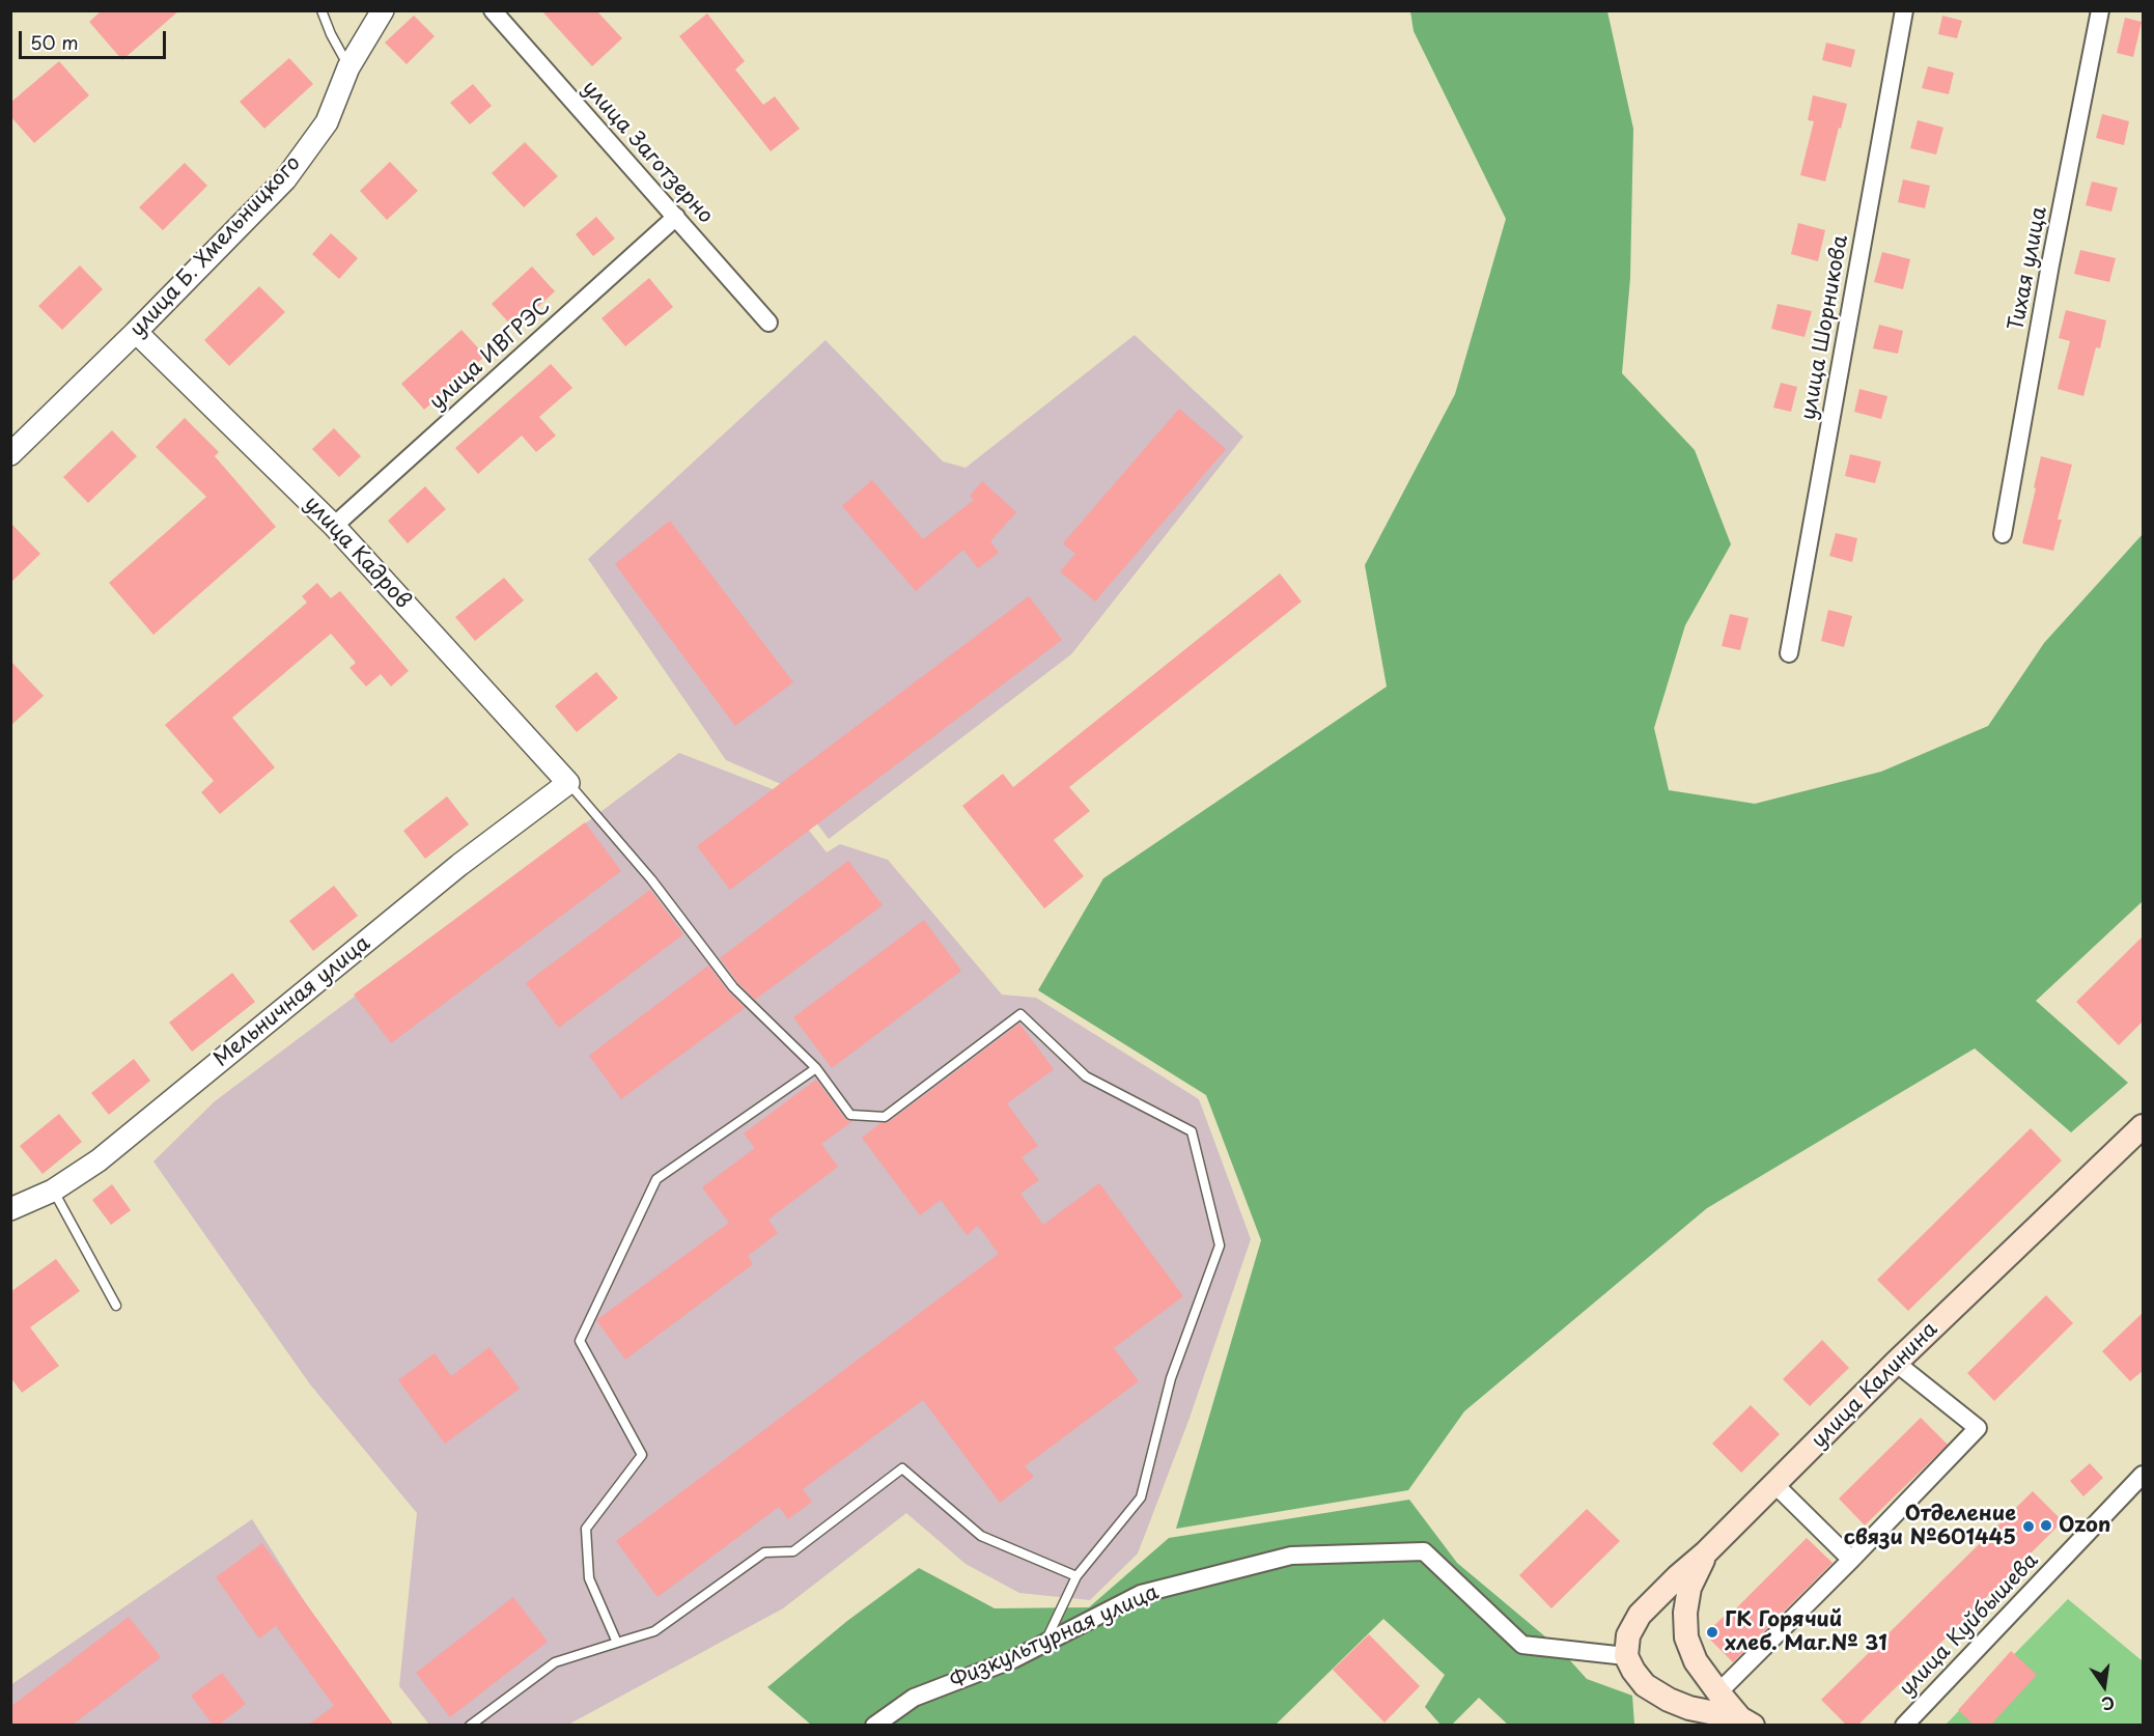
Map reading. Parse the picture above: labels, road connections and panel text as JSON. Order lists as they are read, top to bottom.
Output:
{
  "streets": {
    "main road": ["улица Калинина"],
    "street": [
      "улица Заготзерно",
      "улица Б. Хмельницкого",
      "Тихая улица",
      "улица Шорникова",
      "улица ИВГРЭС",
      "улица Кадров",
      "Мельничная улица",
      "улица Куйбышева",
      "Физкультурная улица"
    ]
  },
  "crossings": [
    ["улица Заготзерно", "улица ИВГРЭС"],
    ["улица Б. Хмельницкого", "улица Кадров"],
    ["улица ИВГРЭС", "улица Кадров"],
    ["улица Кадров", "Мельничная улица"],
    ["улица Калинина", "Физкультурная улица"]
  ],
  "places": ["Ozon", "Отделение связи №601445", "ГК Горячий хлеб. Маг.№ 31"],
  "scale_bar": "50 m",
  "north": "bottom"
}
